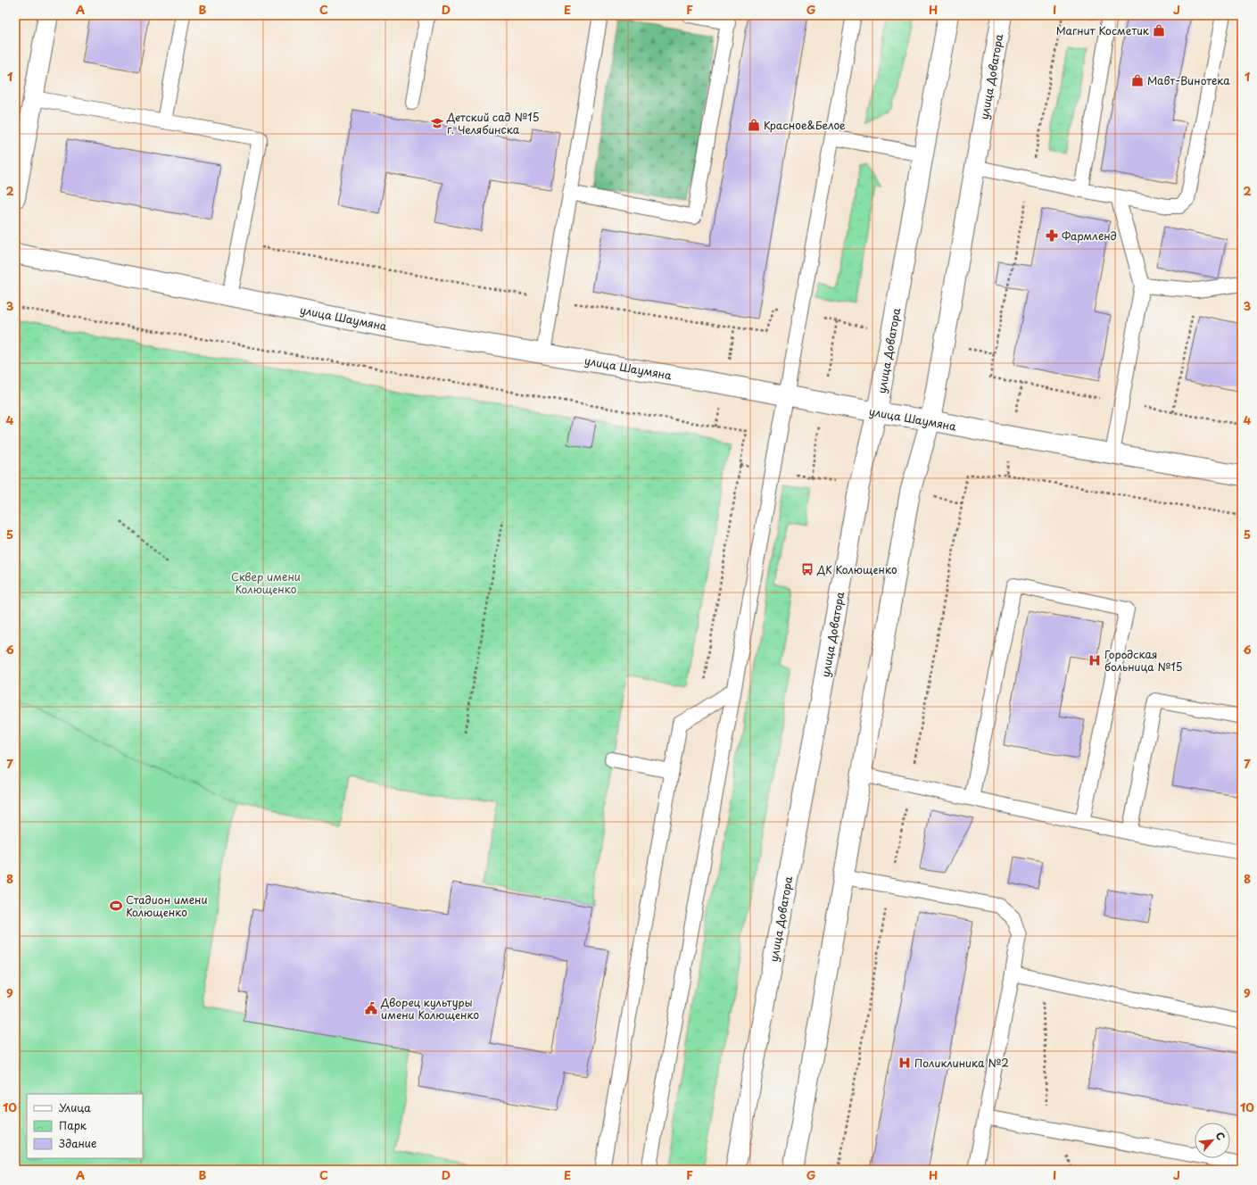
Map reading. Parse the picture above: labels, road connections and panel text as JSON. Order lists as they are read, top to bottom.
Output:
{
  "streets": {
    "main road": ["улица Доватора", "улица Шаумяна"]
  },
  "crossings": [
    ["улица Доватора", "улица Шаумяна"]
  ],
  "parks": ["Сквер имени Колющенко"],
  "places": {
    "shop": ["Магнит Косметик", "Мавт-Винотека", "Красное&Белое"],
    "school or university": ["Детский сад №15 г. Челябинска"],
    "pharmacy": ["Фармленд"],
    "bus stop": ["ДК Колющенко"],
    "hospital": ["Городская больница №15", "Поликлиника №2"],
    "sports": ["Стадион имени Колющенко"],
    "public building": ["Дворец культуры имени Колющенко"]
  },
  "legend": ["Улица", "Парк", "Здание"],
  "north": "top right",
  "grid": {
    "columns": [
      "A",
      "B",
      "C",
      "D",
      "E",
      "F",
      "G",
      "H",
      "I",
      "J"
    ],
    "rows": [
      "1",
      "2",
      "3",
      "4",
      "5",
      "6",
      "7",
      "8",
      "9",
      "10"
    ]
  }
}
